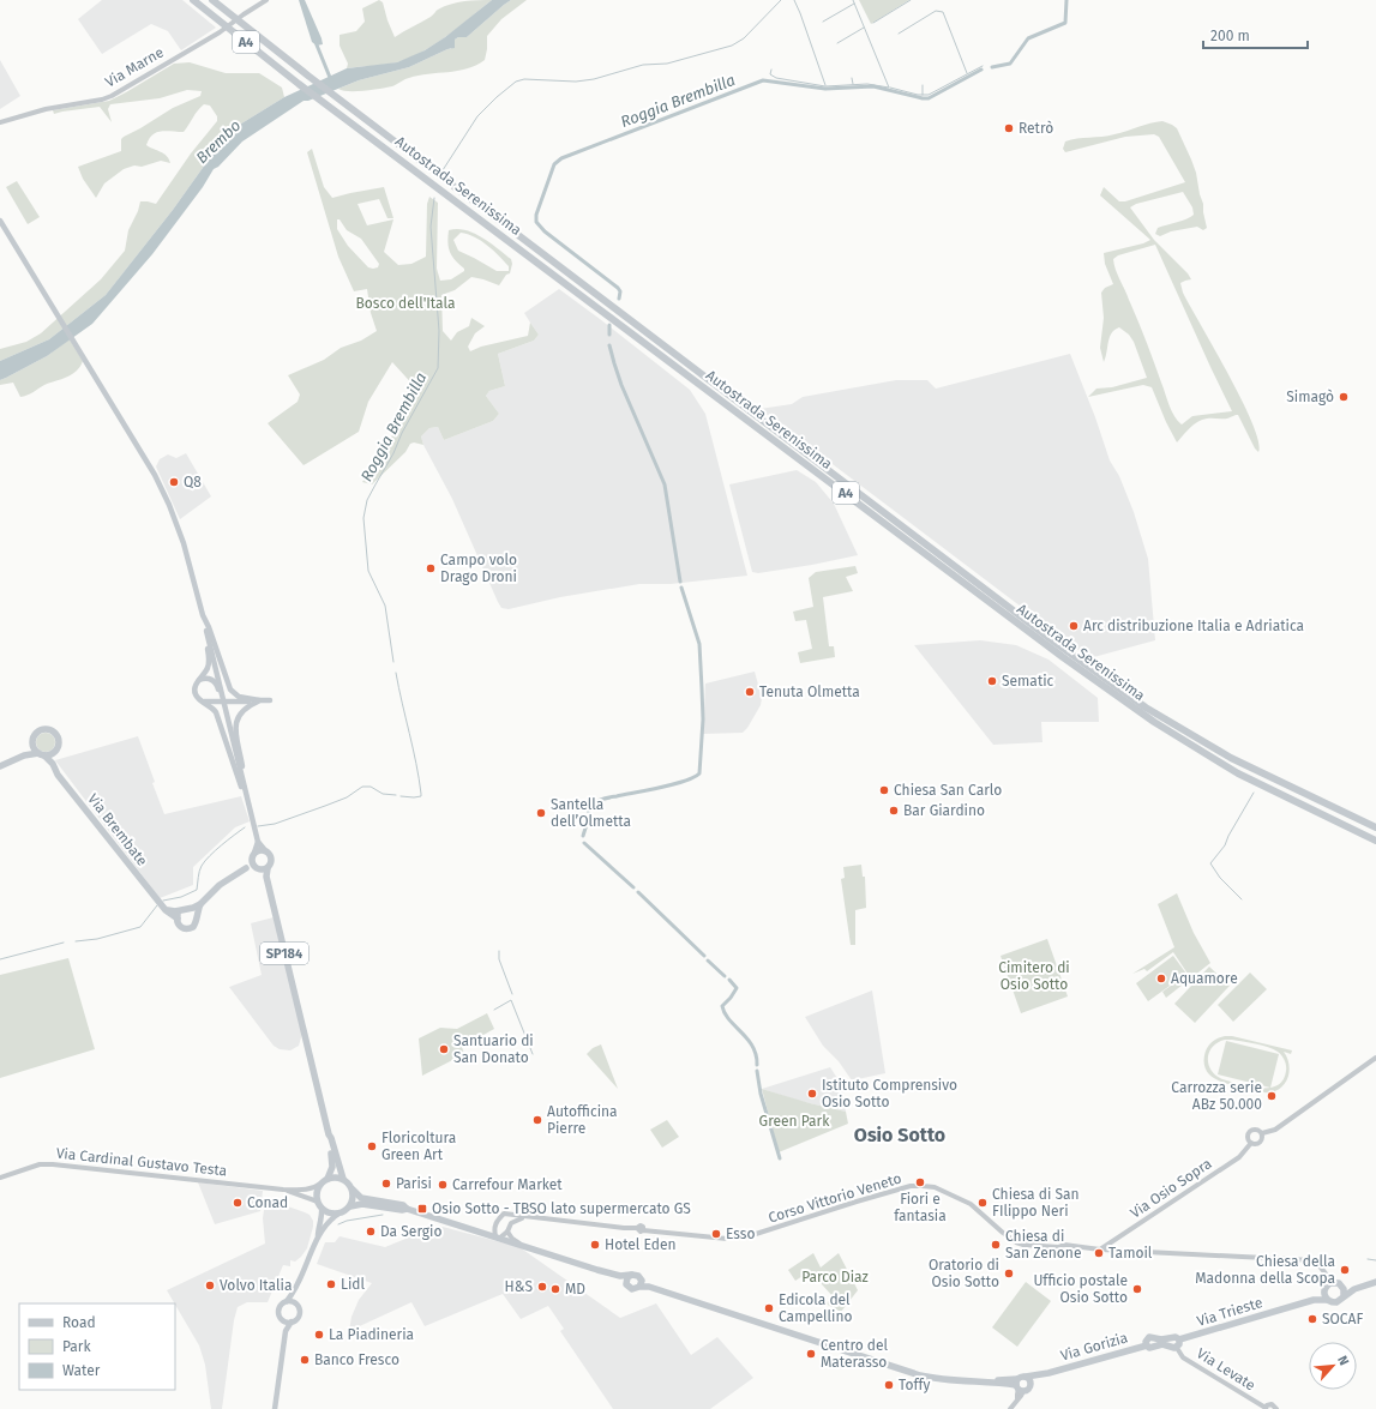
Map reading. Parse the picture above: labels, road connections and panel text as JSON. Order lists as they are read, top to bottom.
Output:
{
  "streets": {
    "highway": ["A4", "Autostrada Serenissima"],
    "main road": [
      "Via Brembate",
      "SP184",
      "Via Trieste",
      "Via Gorizia"
    ],
    "street": [
      "Via Marne",
      "Via Cardinal Gustavo Testa",
      "Via Osio Sopra",
      "Corso Vittorio Veneto",
      "Via Levate"
    ]
  },
  "crossings": [
    ["SP184", "Via Cardinal Gustavo Testa"],
    ["Via Osio Sopra", "Corso Vittorio Veneto"]
  ],
  "districts": ["Osio Sotto"],
  "water": ["Roggia Brembilla", "Brembo"],
  "parks": [
    "Bosco dell'Itala",
    "Cimitero di Osio Sotto",
    "Green Park",
    "Parco Diaz"
  ],
  "places": {
    "other": [
      "Retrò",
      "Simagò",
      "Q8",
      "Campo volo Drago Droni",
      "Arc distribuzione Italia e Adriatica",
      "Sematic",
      "Tenuta Olmetta",
      "Chiesa San Carlo",
      "Bar Giardino",
      "Santella dell’Olmetta",
      "Aquamore",
      "Santuario di San Donato",
      "Istituto Comprensivo Osio Sotto",
      "Carrozza serie ABz 50.000",
      "Autofficina Pierre",
      "Floricoltura Green Art",
      "Fiori e fantasia",
      "Parisi",
      "Carrefour Market",
      "Conad",
      "Chiesa di San FIlippo Neri",
      "Da Sergio",
      "Esso",
      "Hotel Eden",
      "Chiesa di San Zenone",
      "Tamoil",
      "Chiesa della Madonna della Scopa",
      "Oratorio di Osio Sotto",
      "Lidl",
      "Volvo Italia",
      "H&S",
      "MD",
      "Ufficio postale Osio Sotto",
      "Edicola del Campellino",
      "SOCAF",
      "La Piadineria",
      "Centro del Materasso",
      "Banco Fresco",
      "Toffy"
    ],
    "transit": ["Osio Sotto - TBSO lato supermercato GS"]
  },
  "legend": ["Road", "Park", "Water"],
  "scale_bar": "200 m",
  "north": "top right"
}
